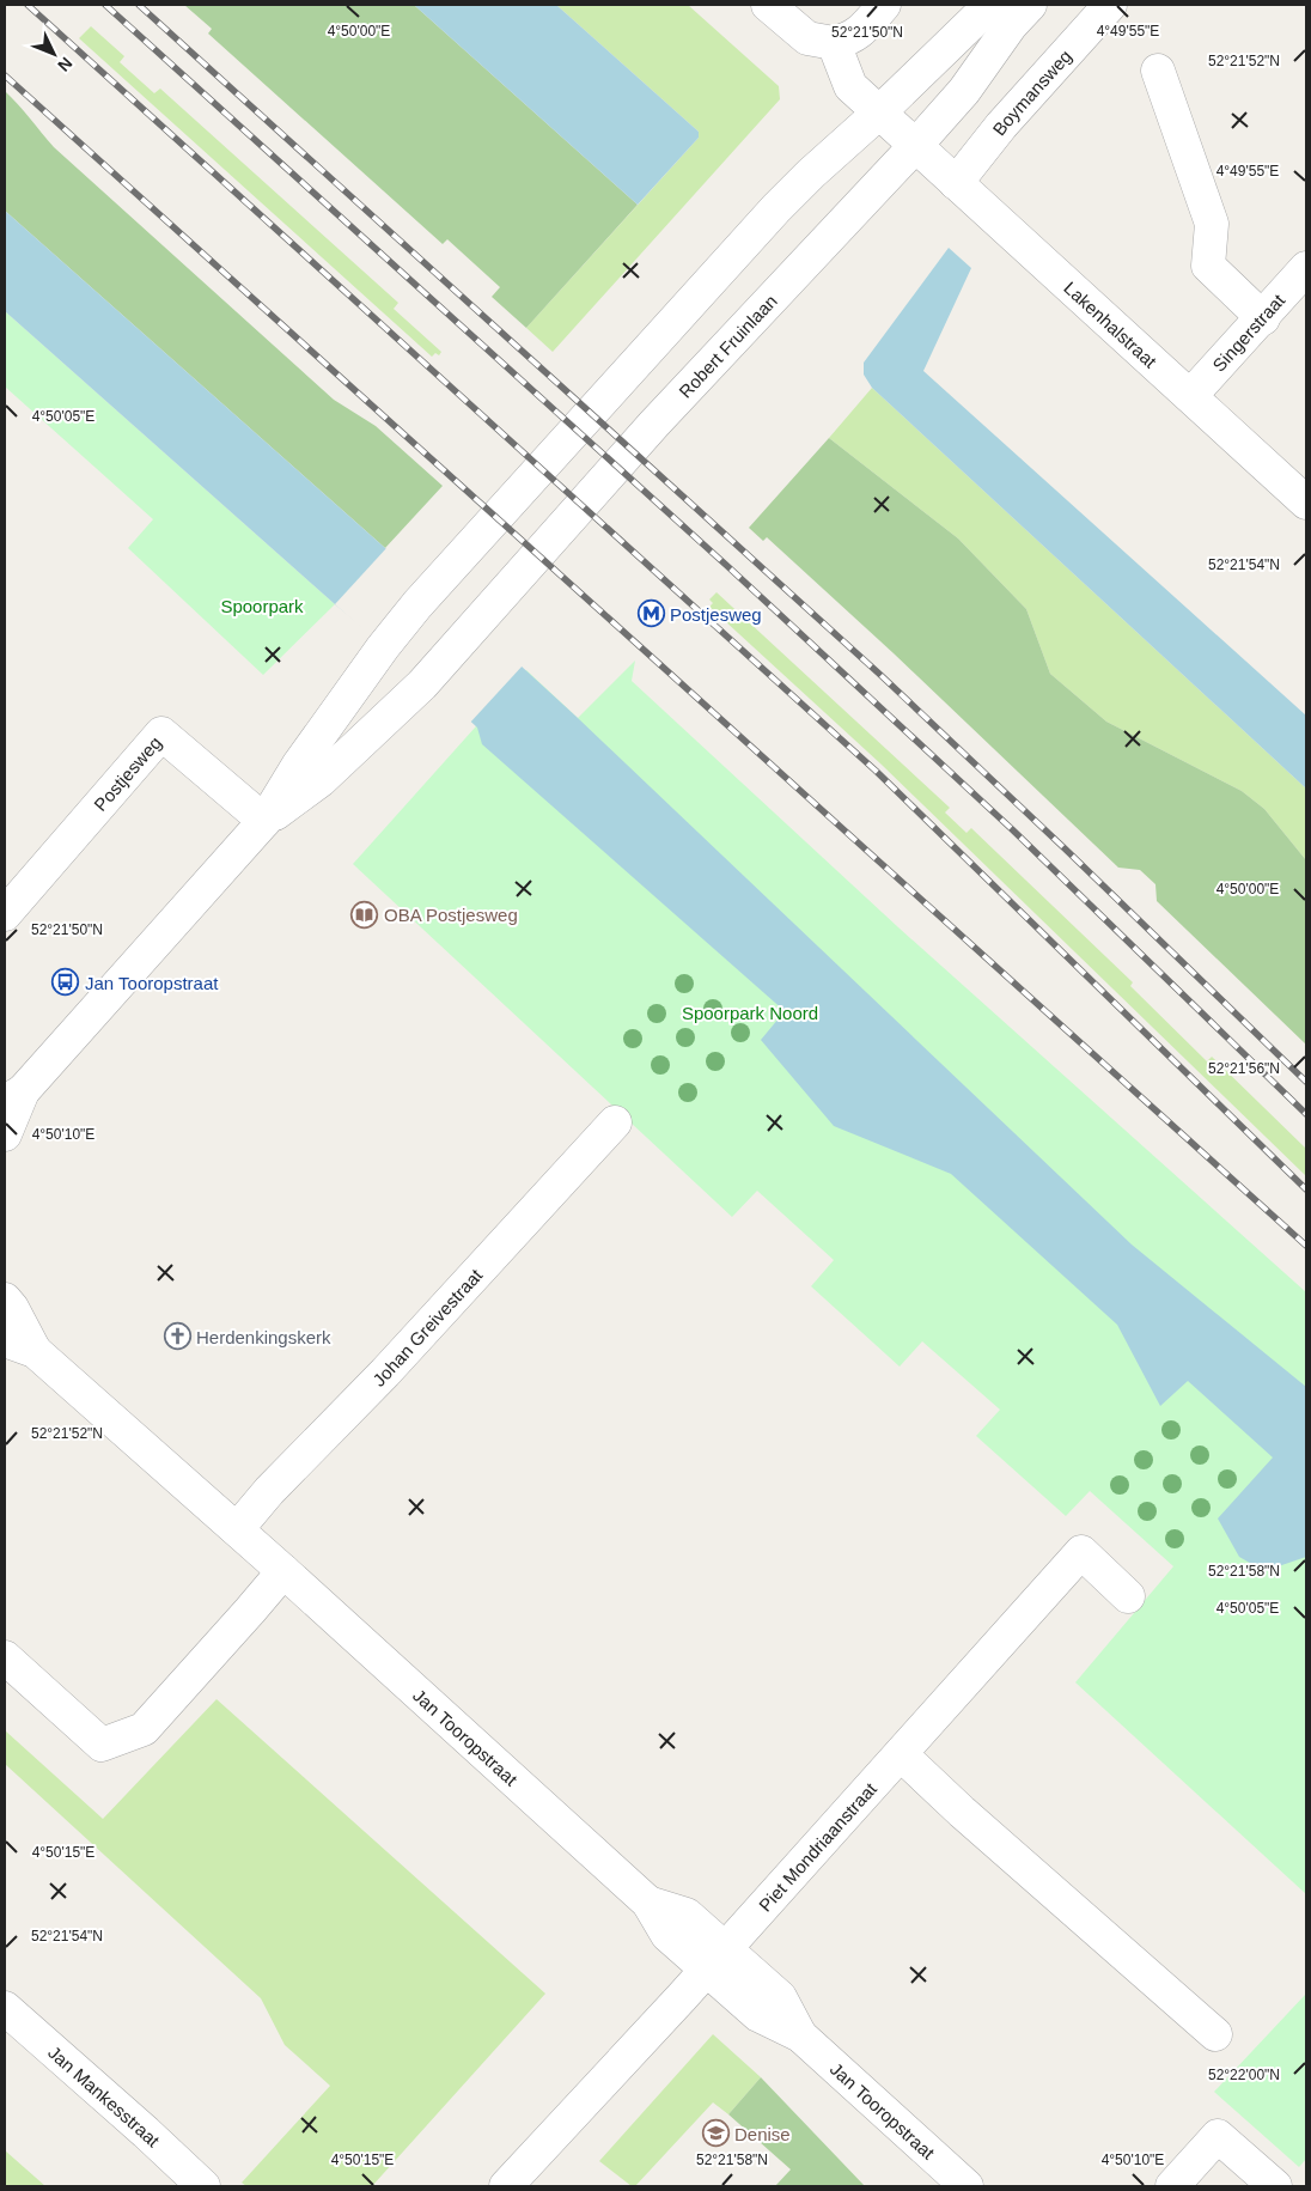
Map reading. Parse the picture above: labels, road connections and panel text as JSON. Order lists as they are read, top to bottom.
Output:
{
  "streets": {
    "street": [
      "Boymansweg",
      "Lakenhalstraat",
      "Singerstraat",
      "Robert Fruinlaan",
      "Postjesweg",
      "Johan Greivestraat",
      "Jan Tooropstraat",
      "Piet Mondriaanstraat",
      "Jan Mankesstraat"
    ]
  },
  "crossings": [
    ["Boymansweg", "Lakenhalstraat"],
    ["Lakenhalstraat", "Singerstraat"],
    ["Lakenhalstraat", "Robert Fruinlaan"],
    ["Robert Fruinlaan", "Postjesweg"],
    ["Johan Greivestraat", "Jan Tooropstraat"],
    ["Jan Tooropstraat", "Piet Mondriaanstraat"]
  ],
  "parks": ["Spoorpark", "Spoorpark Noord"],
  "places": {
    "metro station": ["Postjesweg"],
    "library": ["OBA Postjesweg"],
    "bus stop": ["Jan Tooropstraat"],
    "church": ["Herdenkingskerk"],
    "school or university": ["Denise"]
  },
  "north": "bottom right",
  "coordinates": [
    "4°50'00\"E",
    "4°49'55\"E",
    "52°21'50\"N",
    "52°21'52\"N",
    "4°50'05\"E",
    "52°21'54\"N",
    "52°21'56\"N",
    "4°50'10\"E",
    "52°21'58\"N",
    "4°50'15\"E",
    "52°22'00\"N"
  ]
}
